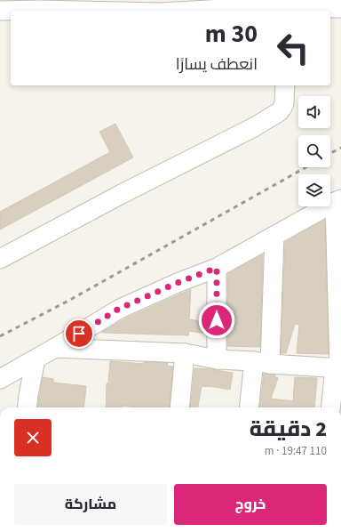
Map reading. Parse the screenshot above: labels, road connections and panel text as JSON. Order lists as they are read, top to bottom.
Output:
{
  "page": {
    "turn": ["30 m", "انعطف يسارًا"],
    "heading": ["2 دقيقة", "110 m · 19:47"],
    "buttons": ["خروج", "مشاركة"]
  }
}
